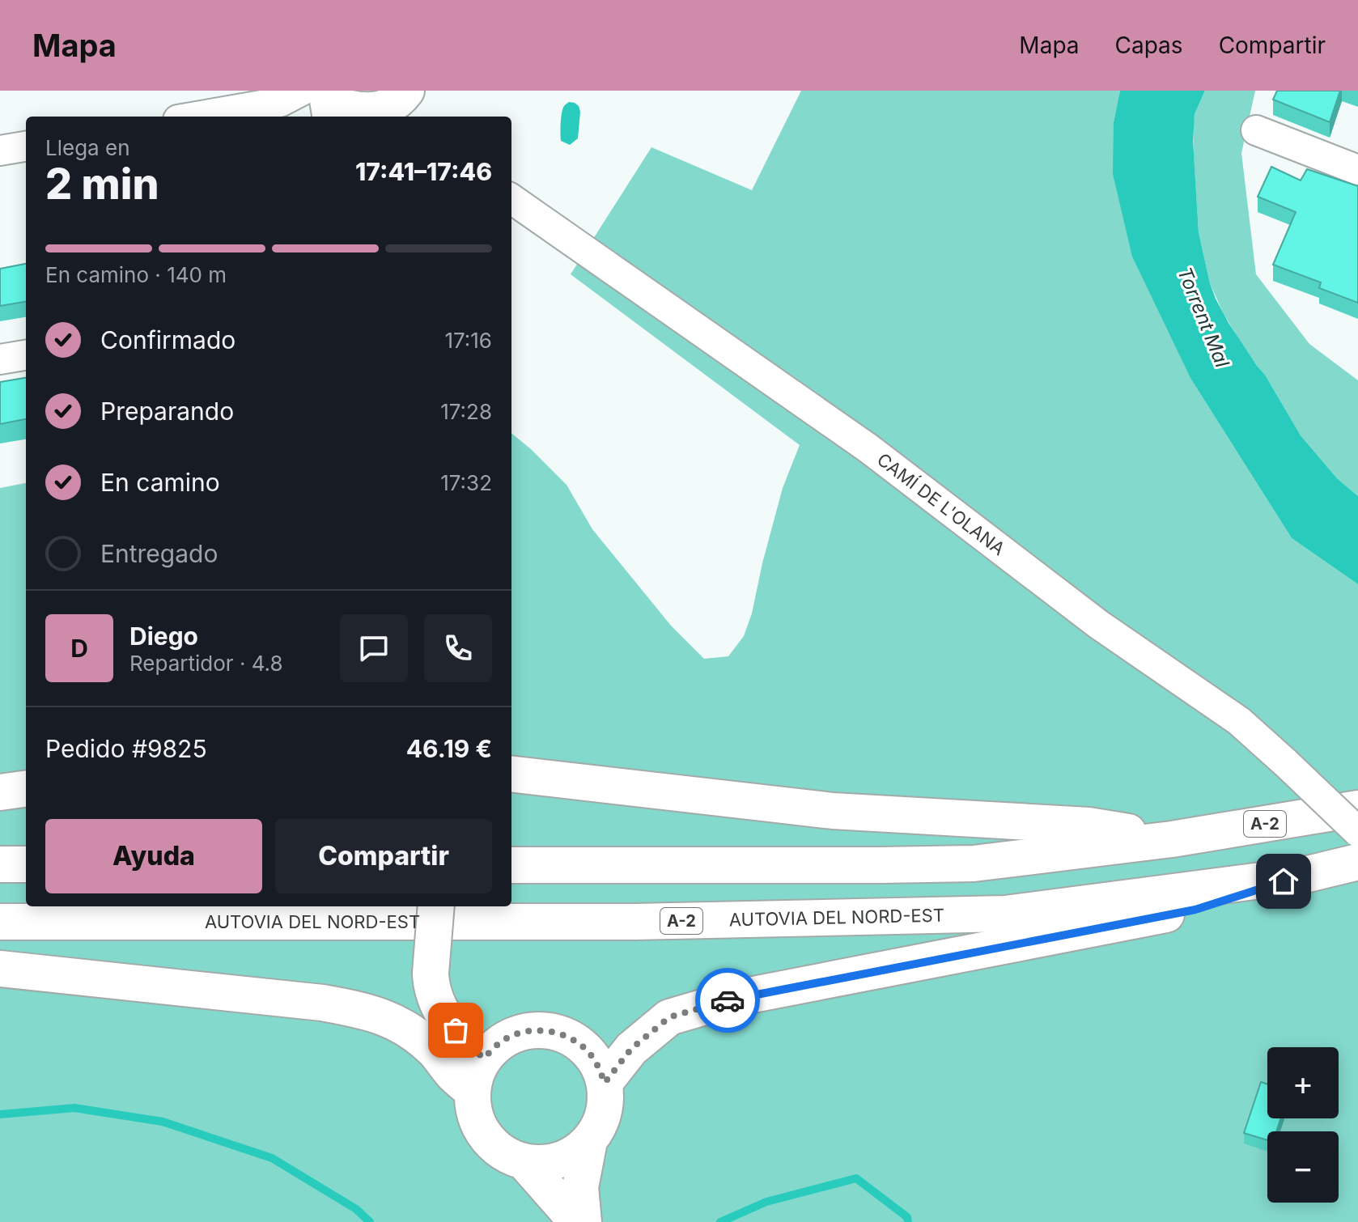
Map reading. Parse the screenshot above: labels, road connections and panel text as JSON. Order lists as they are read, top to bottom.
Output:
{
  "streets": {
    "main road": ["A-2", "AUTOVIA DEL NORD-EST"],
    "street": ["CAMÍ DE L'OLANA"]
  },
  "water": ["Torrent Mal"],
  "page": {
    "header": "Mapa",
    "nav": ["Mapa", "Capas", "Compartir"],
    "heading": ["2 min", "Llega en", "17:41–17:46"],
    "panel": [
      "Diego",
      "Repartidor · 4.8",
      "Pedido #9825",
      "46.19 €"
    ],
    "bar": "En camino · 140 m",
    "list": [
      ["Confirmado", "17:16"],
      ["Preparando", "17:28"],
      ["En camino", "17:32"],
      "Entregado"
    ],
    "round": "D",
    "buttons": ["Ayuda", "Compartir"],
    "map_buttons": ["+", "−"]
  }
}
